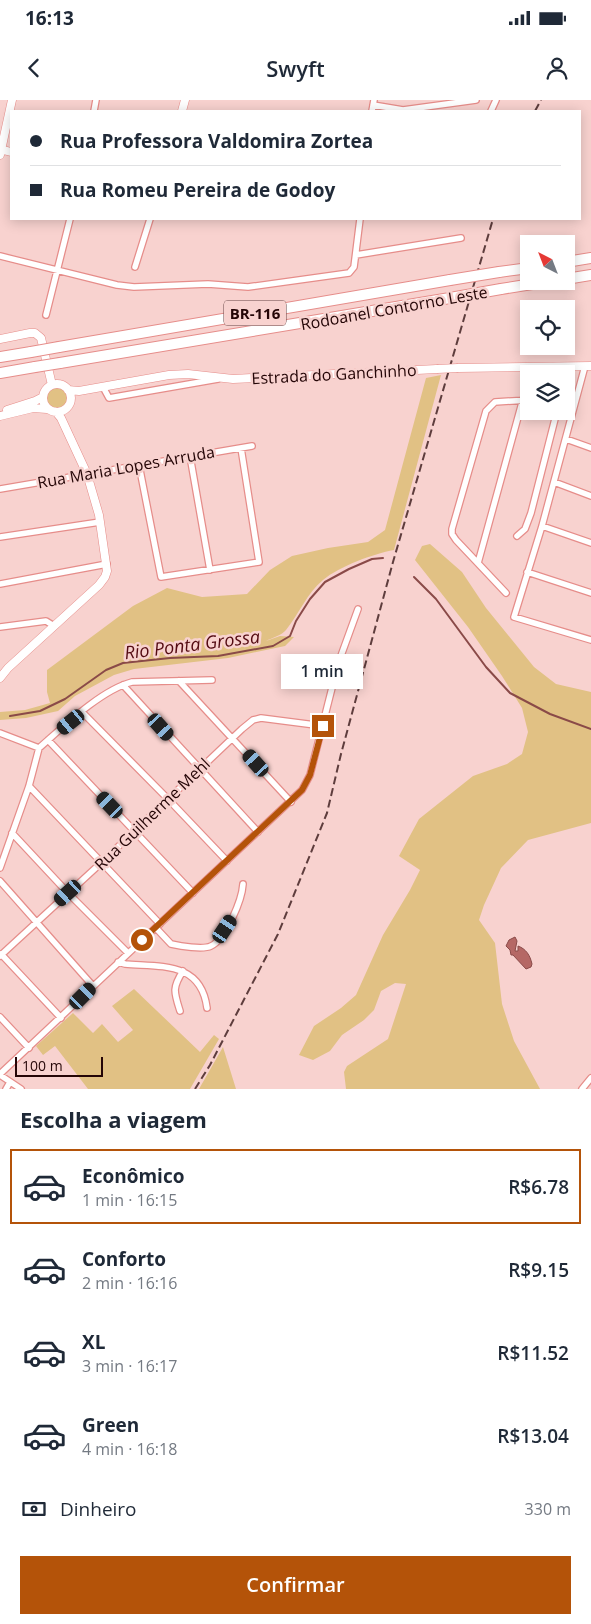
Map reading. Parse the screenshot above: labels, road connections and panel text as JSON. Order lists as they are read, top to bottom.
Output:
{
  "streets": {
    "highway": ["Rodoanel Contorno Leste", "BR-116"],
    "street": ["Estrada do Ganchinho", "Rua Maria Lopes Arruda", "Rua Guilherme Mehl"]
  },
  "water": ["Rio Ponta Grossa"],
  "scale_bar": "100 m",
  "north": "top left",
  "page": {
    "status": "16:13",
    "header": "Swyft",
    "banner": ["Rua Professora Valdomira Zortea", "Rua Romeu Pereira de Godoy"],
    "bubble": "1 min",
    "scale": "100 m",
    "heading": "Escolha a viagem",
    "list": [
      {
        "name": "Econômico",
        "note": "1 min · 16:15",
        "value": "R$6.78"
      },
      {
        "name": "Conforto",
        "note": "2 min · 16:16",
        "value": "R$9.15"
      },
      {
        "name": "XL",
        "note": "3 min · 16:17",
        "value": "R$11.52"
      },
      {
        "name": "Green",
        "note": "4 min · 16:18",
        "value": "R$13.04"
      }
    ],
    "pay": ["Dinheiro", "330 m"],
    "buttons": "Confirmar"
  }
}
